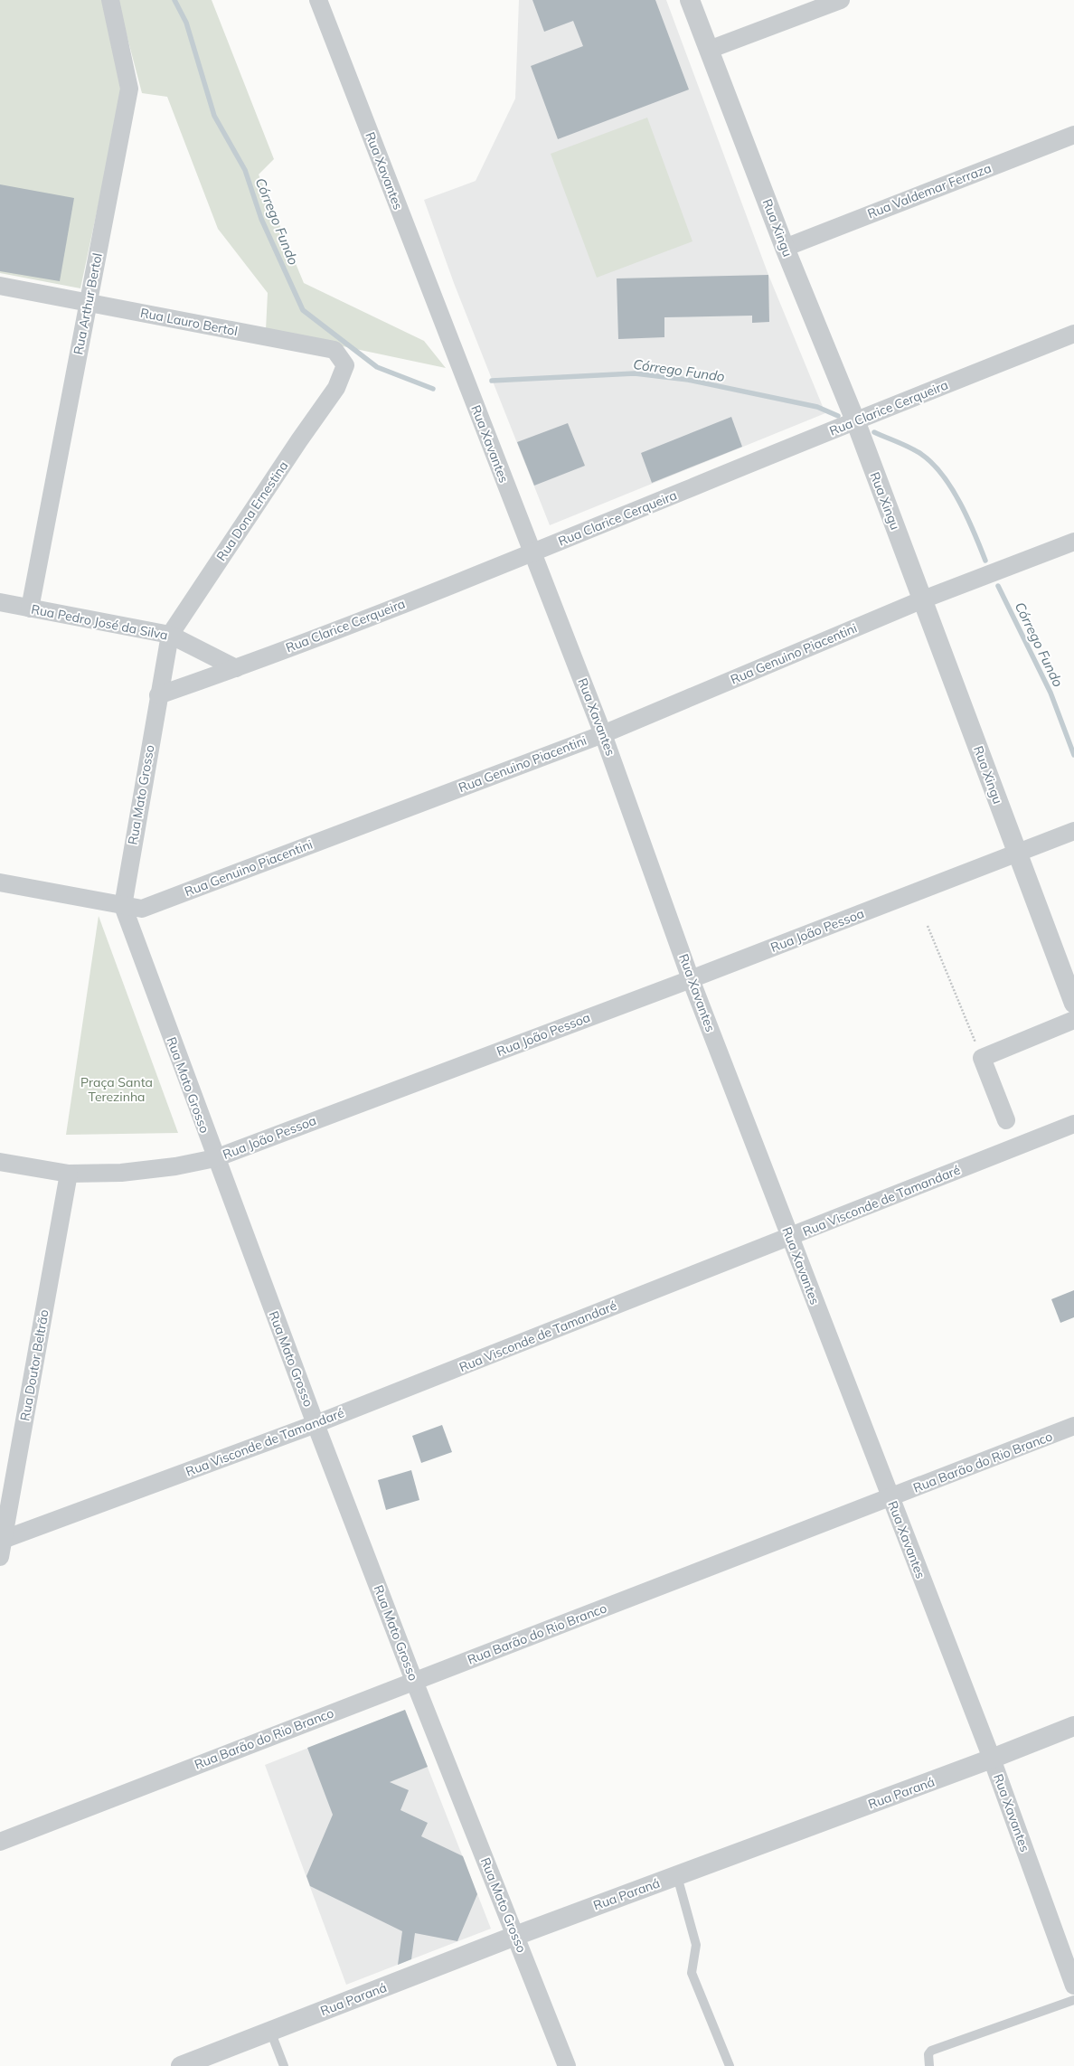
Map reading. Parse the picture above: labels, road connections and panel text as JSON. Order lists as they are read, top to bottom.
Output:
{
  "streets": {
    "street": [
      "Rua Xavantes",
      "Rua Valdemar Ferraza",
      "Rua Xingu",
      "Rua Arthur Bertol",
      "Rua Lauro Bertol",
      "Rua Clarice Cerqueira",
      "Rua Dona Ernestina",
      "Rua Pedro José da Silva",
      "Rua Genuino Piacentini",
      "Rua Mato Grosso",
      "Rua João Pessoa",
      "Rua Visconde de Tamandaré",
      "Rua Doutor Beltrão",
      "Rua Barão do Rio Branco",
      "Rua Paraná"
    ]
  },
  "crossings": [
    ["Rua Xavantes", "Rua Clarice Cerqueira"],
    ["Rua Xavantes", "Rua Genuino Piacentini"],
    ["Rua Xavantes", "Rua João Pessoa"],
    ["Rua Xavantes", "Rua Visconde de Tamandaré"],
    ["Rua Xavantes", "Rua Barão do Rio Branco"],
    ["Rua Xavantes", "Rua Paraná"],
    ["Rua Valdemar Ferraza", "Rua Xingu"],
    ["Rua Xingu", "Rua Clarice Cerqueira"],
    ["Rua Xingu", "Rua Genuino Piacentini"],
    ["Rua Xingu", "Rua João Pessoa"],
    ["Rua Arthur Bertol", "Rua Lauro Bertol"],
    ["Rua Arthur Bertol", "Rua Pedro José da Silva"],
    ["Rua Lauro Bertol", "Rua Dona Ernestina"],
    ["Rua Clarice Cerqueira", "Rua Pedro José da Silva"],
    ["Rua Clarice Cerqueira", "Rua Mato Grosso"],
    ["Rua Dona Ernestina", "Rua Pedro José da Silva"],
    ["Rua Dona Ernestina", "Rua Mato Grosso"],
    ["Rua Pedro José da Silva", "Rua Mato Grosso"],
    ["Rua Genuino Piacentini", "Rua Mato Grosso"],
    ["Rua Mato Grosso", "Rua João Pessoa"],
    ["Rua Mato Grosso", "Rua Visconde de Tamandaré"],
    ["Rua Mato Grosso", "Rua Barão do Rio Branco"],
    ["Rua Mato Grosso", "Rua Paraná"],
    ["Rua João Pessoa", "Rua Doutor Beltrão"],
    ["Rua Visconde de Tamandaré", "Rua Doutor Beltrão"]
  ],
  "water": ["Córrego Fundo"],
  "parks": ["Praça Santa Terezinha"]
}
